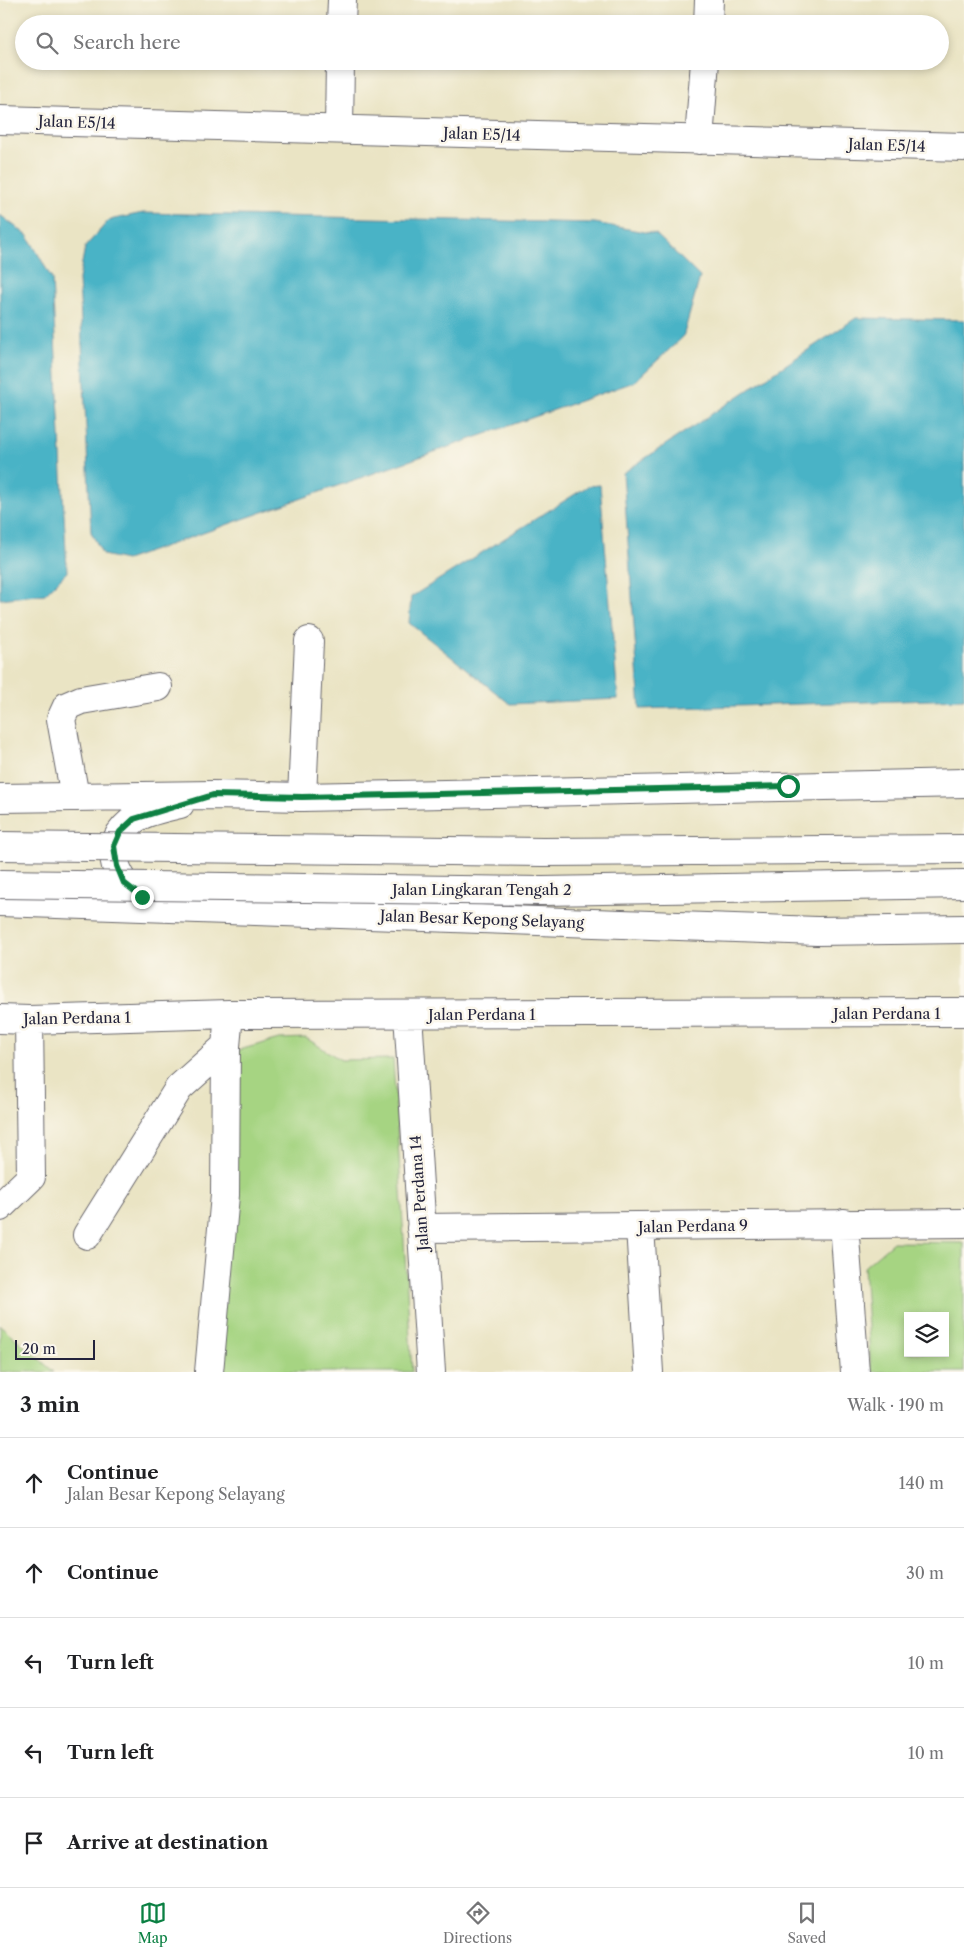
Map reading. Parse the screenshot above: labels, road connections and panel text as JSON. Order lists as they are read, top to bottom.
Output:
{
  "streets": {
    "main road": [
      "Jalan E5/14",
      "Jalan Lingkaran Tengah 2",
      "Jalan Besar Kepong Selayang",
      "Jalan Perdana 1",
      "Jalan Perdana 14",
      "Jalan Perdana 9"
    ]
  },
  "crossings": [
    ["Jalan Perdana 1", "Jalan Perdana 14"],
    ["Jalan Perdana 14", "Jalan Perdana 9"]
  ],
  "scale_bar": "20 m",
  "page": {
    "search": "Search here",
    "scale": "20 m",
    "heading": ["3 min", "Walk · 190 m"],
    "list": [
      ["Continue", "Jalan Besar Kepong Selayang", "140 m"],
      ["Continue", "30 m"],
      ["Turn left", "10 m"],
      ["Turn left", "10 m"],
      "Arrive at destination"
    ],
    "nav": ["Map", "Directions", "Saved"]
  }
}
